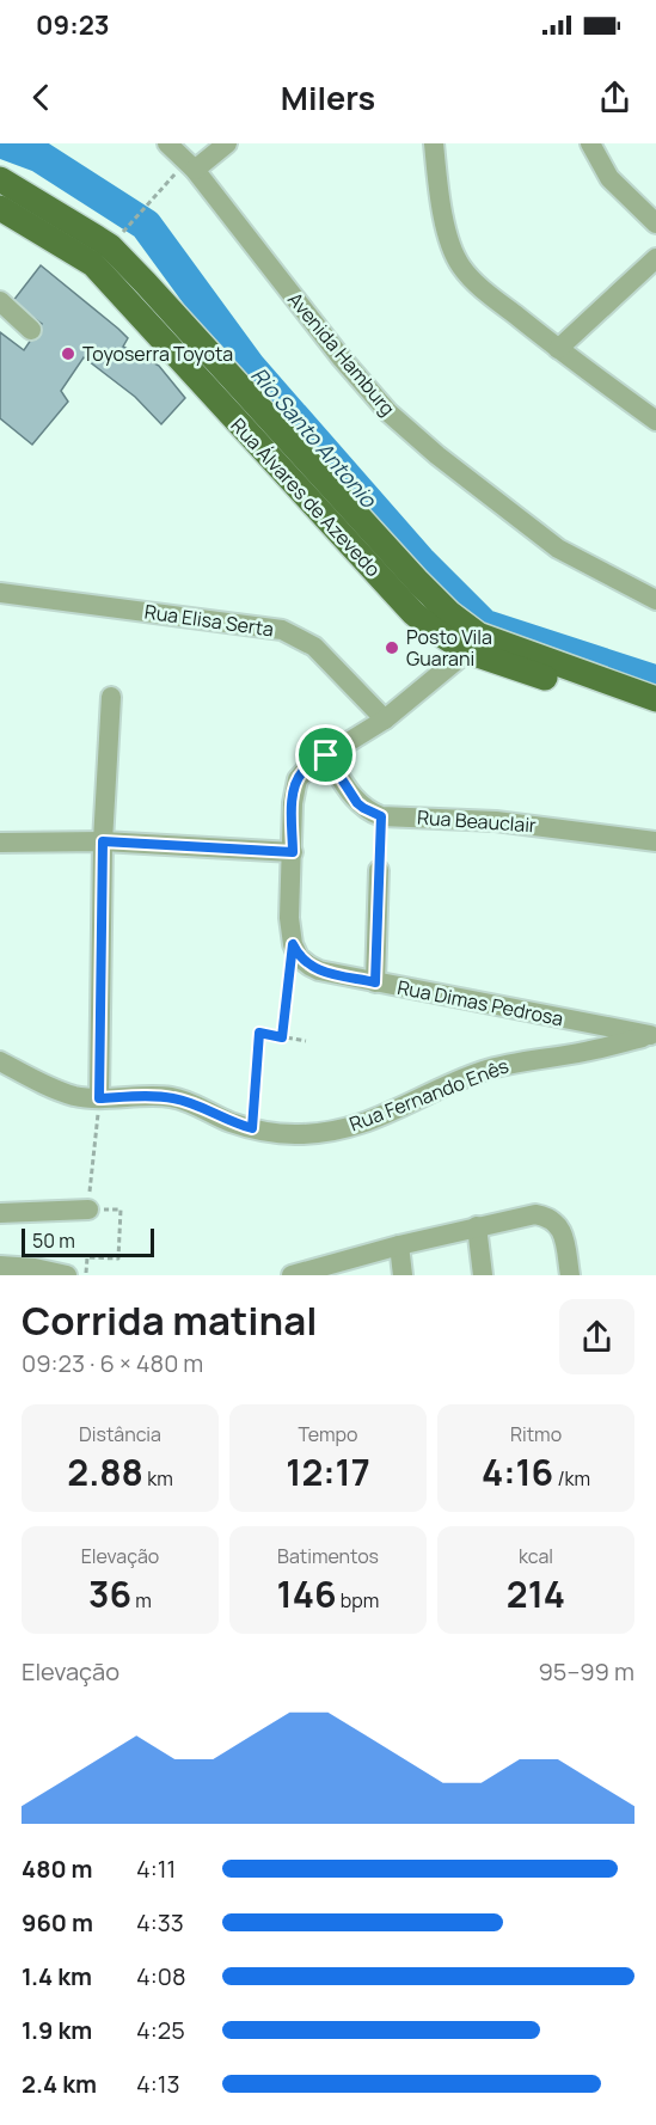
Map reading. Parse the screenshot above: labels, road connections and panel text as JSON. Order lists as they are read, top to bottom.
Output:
{
  "streets": {
    "main road": ["Rua Álvares de Azevedo"],
    "street": [
      "Avenida Hamburg",
      "Rua Elisa Serta",
      "Rua Beauclair",
      "Rua Dimas Pedrosa",
      "Rua Fernando Enês"
    ]
  },
  "crossings": [
    ["Rua Dimas Pedrosa", "Rua Fernando Enês"]
  ],
  "water": ["Rio Santo Antonio"],
  "places": ["Toyoserra Toyota", "Posto Vila Guarani"],
  "scale_bar": "50 m",
  "page": {
    "status": "09:23",
    "header": "Milers",
    "scale": "50 m",
    "heading": ["Corrida matinal", "09:23 · 6 × 480 m"],
    "stats": [
      ["Distância", "2.88 km"],
      ["Tempo", "12:17"],
      ["Ritmo", "4:16 /km"],
      ["Elevação", "36 m"],
      ["Batimentos", "146 bpm"],
      ["kcal", "214"]
    ],
    "chart": ["Elevação", "95–99 m"],
    "list": [
      {
        "name": "480 m",
        "note": "4:11"
      },
      {
        "name": "960 m",
        "note": "4:33"
      },
      {
        "name": "1.4 km",
        "note": "4:08"
      },
      {
        "name": "1.9 km",
        "note": "4:25"
      },
      {
        "name": "2.4 km",
        "note": "4:13"
      }
    ]
  }
}
